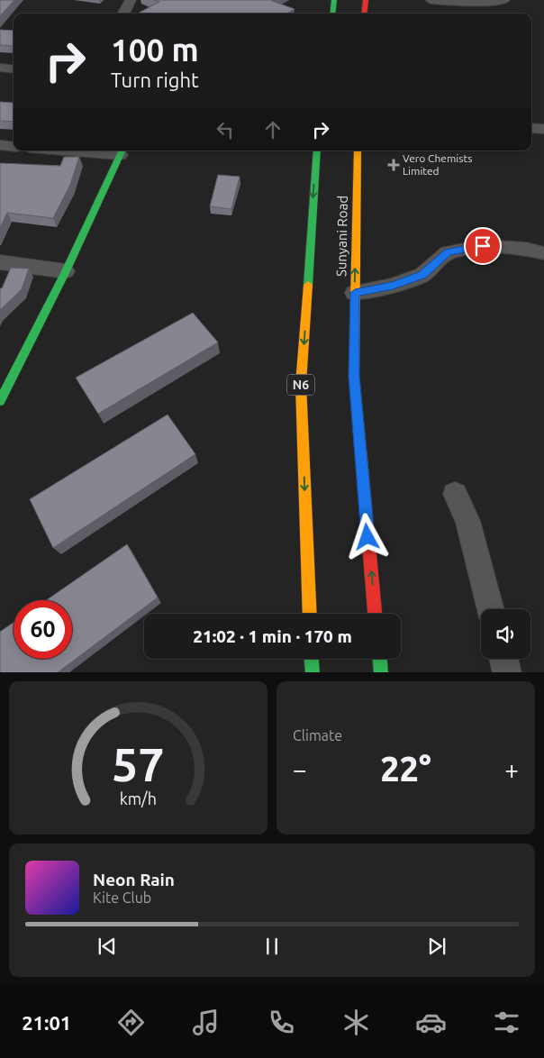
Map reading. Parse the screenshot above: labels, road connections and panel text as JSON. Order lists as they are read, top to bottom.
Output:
{
  "streets": {
    "main road": ["Sunyani Road", "N6"]
  },
  "places": {
    "health": ["Vero Chemists Limited"]
  },
  "page": {
    "turn": ["100 m", "Turn right"],
    "limit": "60",
    "trip": "21:02 · 1 min · 170 m",
    "tile": "Climate",
    "heat": ["−", "22°", "+"],
    "song": ["Neon Rain", "Kite Club"],
    "tabs": "21:01",
    "gauge": ["57", "km/h"]
  }
}
